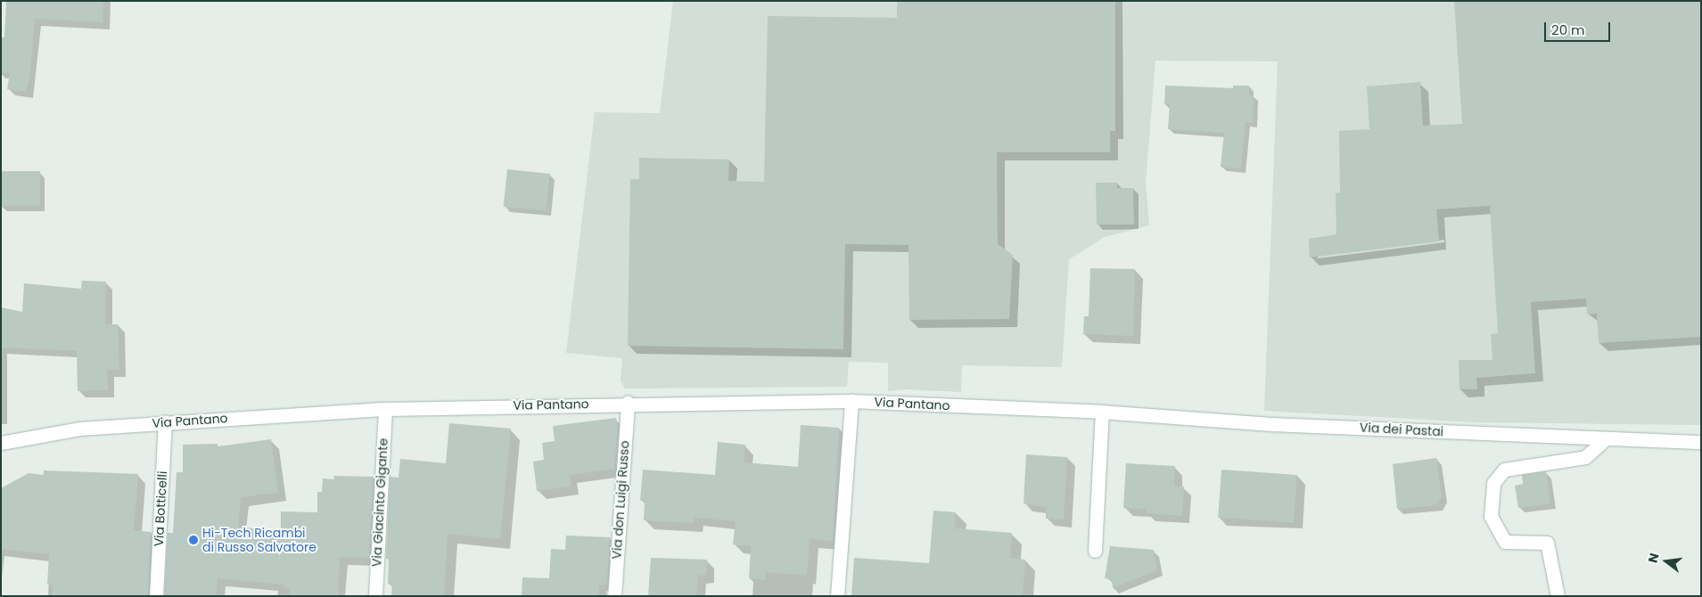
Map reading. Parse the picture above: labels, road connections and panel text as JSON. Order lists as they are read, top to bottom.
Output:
{
  "streets": {
    "street": [
      "Via Pantano",
      "Via dei Pastai",
      "Via don Luigi Russo",
      "Via Giacinto Gigante",
      "Via Botticelli"
    ]
  },
  "crossings": [
    ["Via Pantano", "Via dei Pastai"],
    ["Via Pantano", "Via don Luigi Russo"],
    ["Via Pantano", "Via Giacinto Gigante"],
    ["Via Pantano", "Via Botticelli"]
  ],
  "places": ["Hi-Tech Ricambi di Russo Salvatore"],
  "scale_bar": "20 m",
  "north": "left"
}
